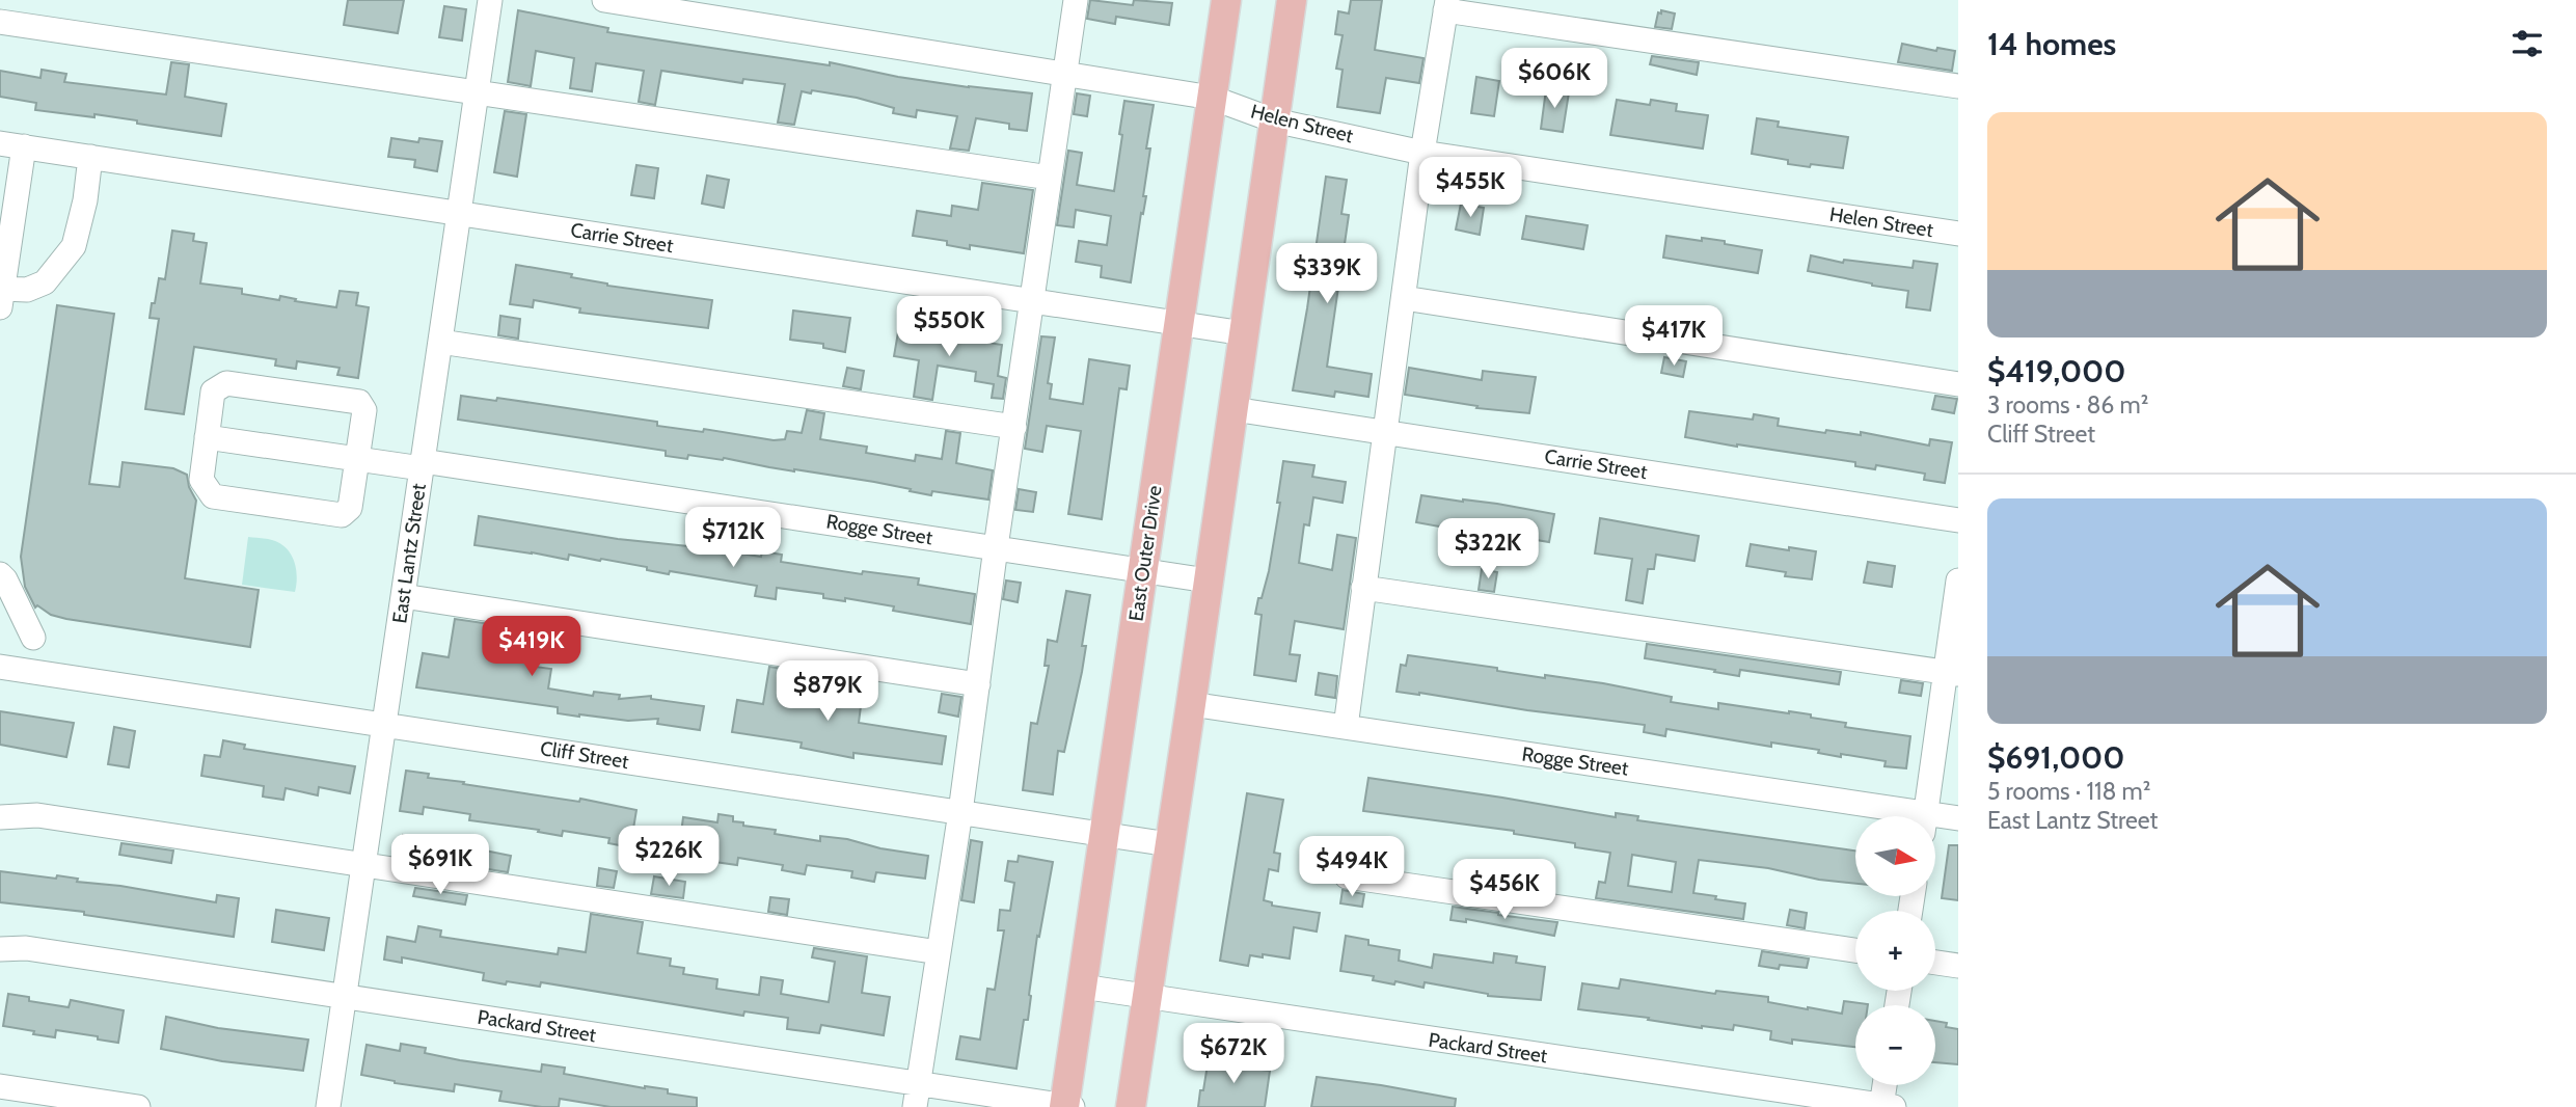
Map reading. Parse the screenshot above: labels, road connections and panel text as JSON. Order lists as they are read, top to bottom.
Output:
{
  "streets": {
    "main road": ["East Outer Drive"],
    "street": [
      "Helen Street",
      "Carrie Street",
      "Rogge Street",
      "East Lantz Street",
      "Cliff Street",
      "Packard Street"
    ]
  },
  "crossings": [
    ["Helen Street", "East Outer Drive"],
    ["Carrie Street", "East Lantz Street"],
    ["Carrie Street", "East Outer Drive"],
    ["Rogge Street", "East Lantz Street"],
    ["Rogge Street", "East Outer Drive"],
    ["East Lantz Street", "Cliff Street"],
    ["East Lantz Street", "Packard Street"],
    ["East Outer Drive", "Cliff Street"],
    ["East Outer Drive", "Packard Street"]
  ],
  "north": "right",
  "page": {
    "heading": "14 homes",
    "price": [
      "$606K",
      "$455K",
      "$339K",
      "$550K",
      "$417K",
      "$712K",
      "$322K",
      "$419K",
      "$879K",
      "$226K",
      "$691K",
      "$494K",
      "$456K",
      "$672K"
    ],
    "list": [
      {
        "name": "$419,000",
        "note": "3 rooms · 86 m² · Cliff Street"
      },
      {
        "name": "$691,000",
        "note": "5 rooms · 118 m² · East Lantz Street"
      }
    ],
    "map_buttons": ["+", "−"]
  }
}
